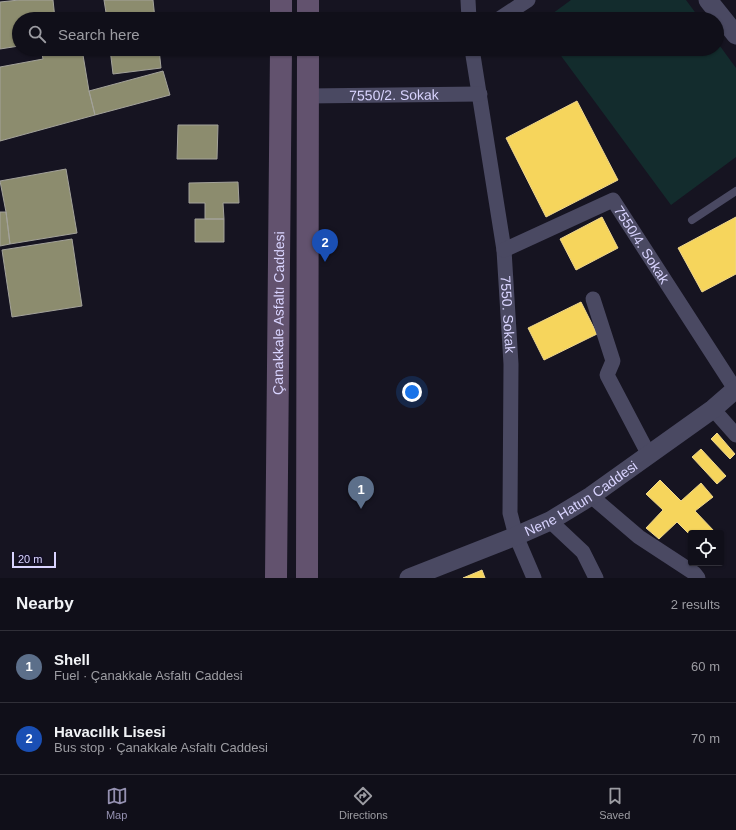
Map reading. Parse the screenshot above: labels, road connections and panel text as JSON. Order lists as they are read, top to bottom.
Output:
{
  "streets": {
    "highway": ["Çanakkale Asfaltı Caddesi"],
    "street": [
      "7550/2. Sokak",
      "7550/4. Sokak",
      "7550. Sokak",
      "Nene Hatun Caddesi"
    ]
  },
  "crossings": [
    ["7550/2. Sokak", "Çanakkale Asfaltı Caddesi"],
    ["7550/2. Sokak", "7550. Sokak"],
    ["7550/4. Sokak", "7550. Sokak"],
    ["7550/4. Sokak", "Nene Hatun Caddesi"],
    ["7550. Sokak", "Nene Hatun Caddesi"]
  ],
  "scale_bar": "20 m",
  "page": {
    "search": "Search here",
    "pins": ["2", "1"],
    "scale": "20 m",
    "heading": ["Nearby", "2 results"],
    "list": [
      {
        "mark": "1",
        "name": "Shell",
        "note": "Fuel · Çanakkale Asfaltı Caddesi",
        "value": "60 m"
      },
      {
        "mark": "2",
        "name": "Havacılık Lisesi",
        "note": "Bus stop · Çanakkale Asfaltı Caddesi",
        "value": "70 m"
      }
    ],
    "nav": ["Map", "Directions", "Saved"]
  }
}
